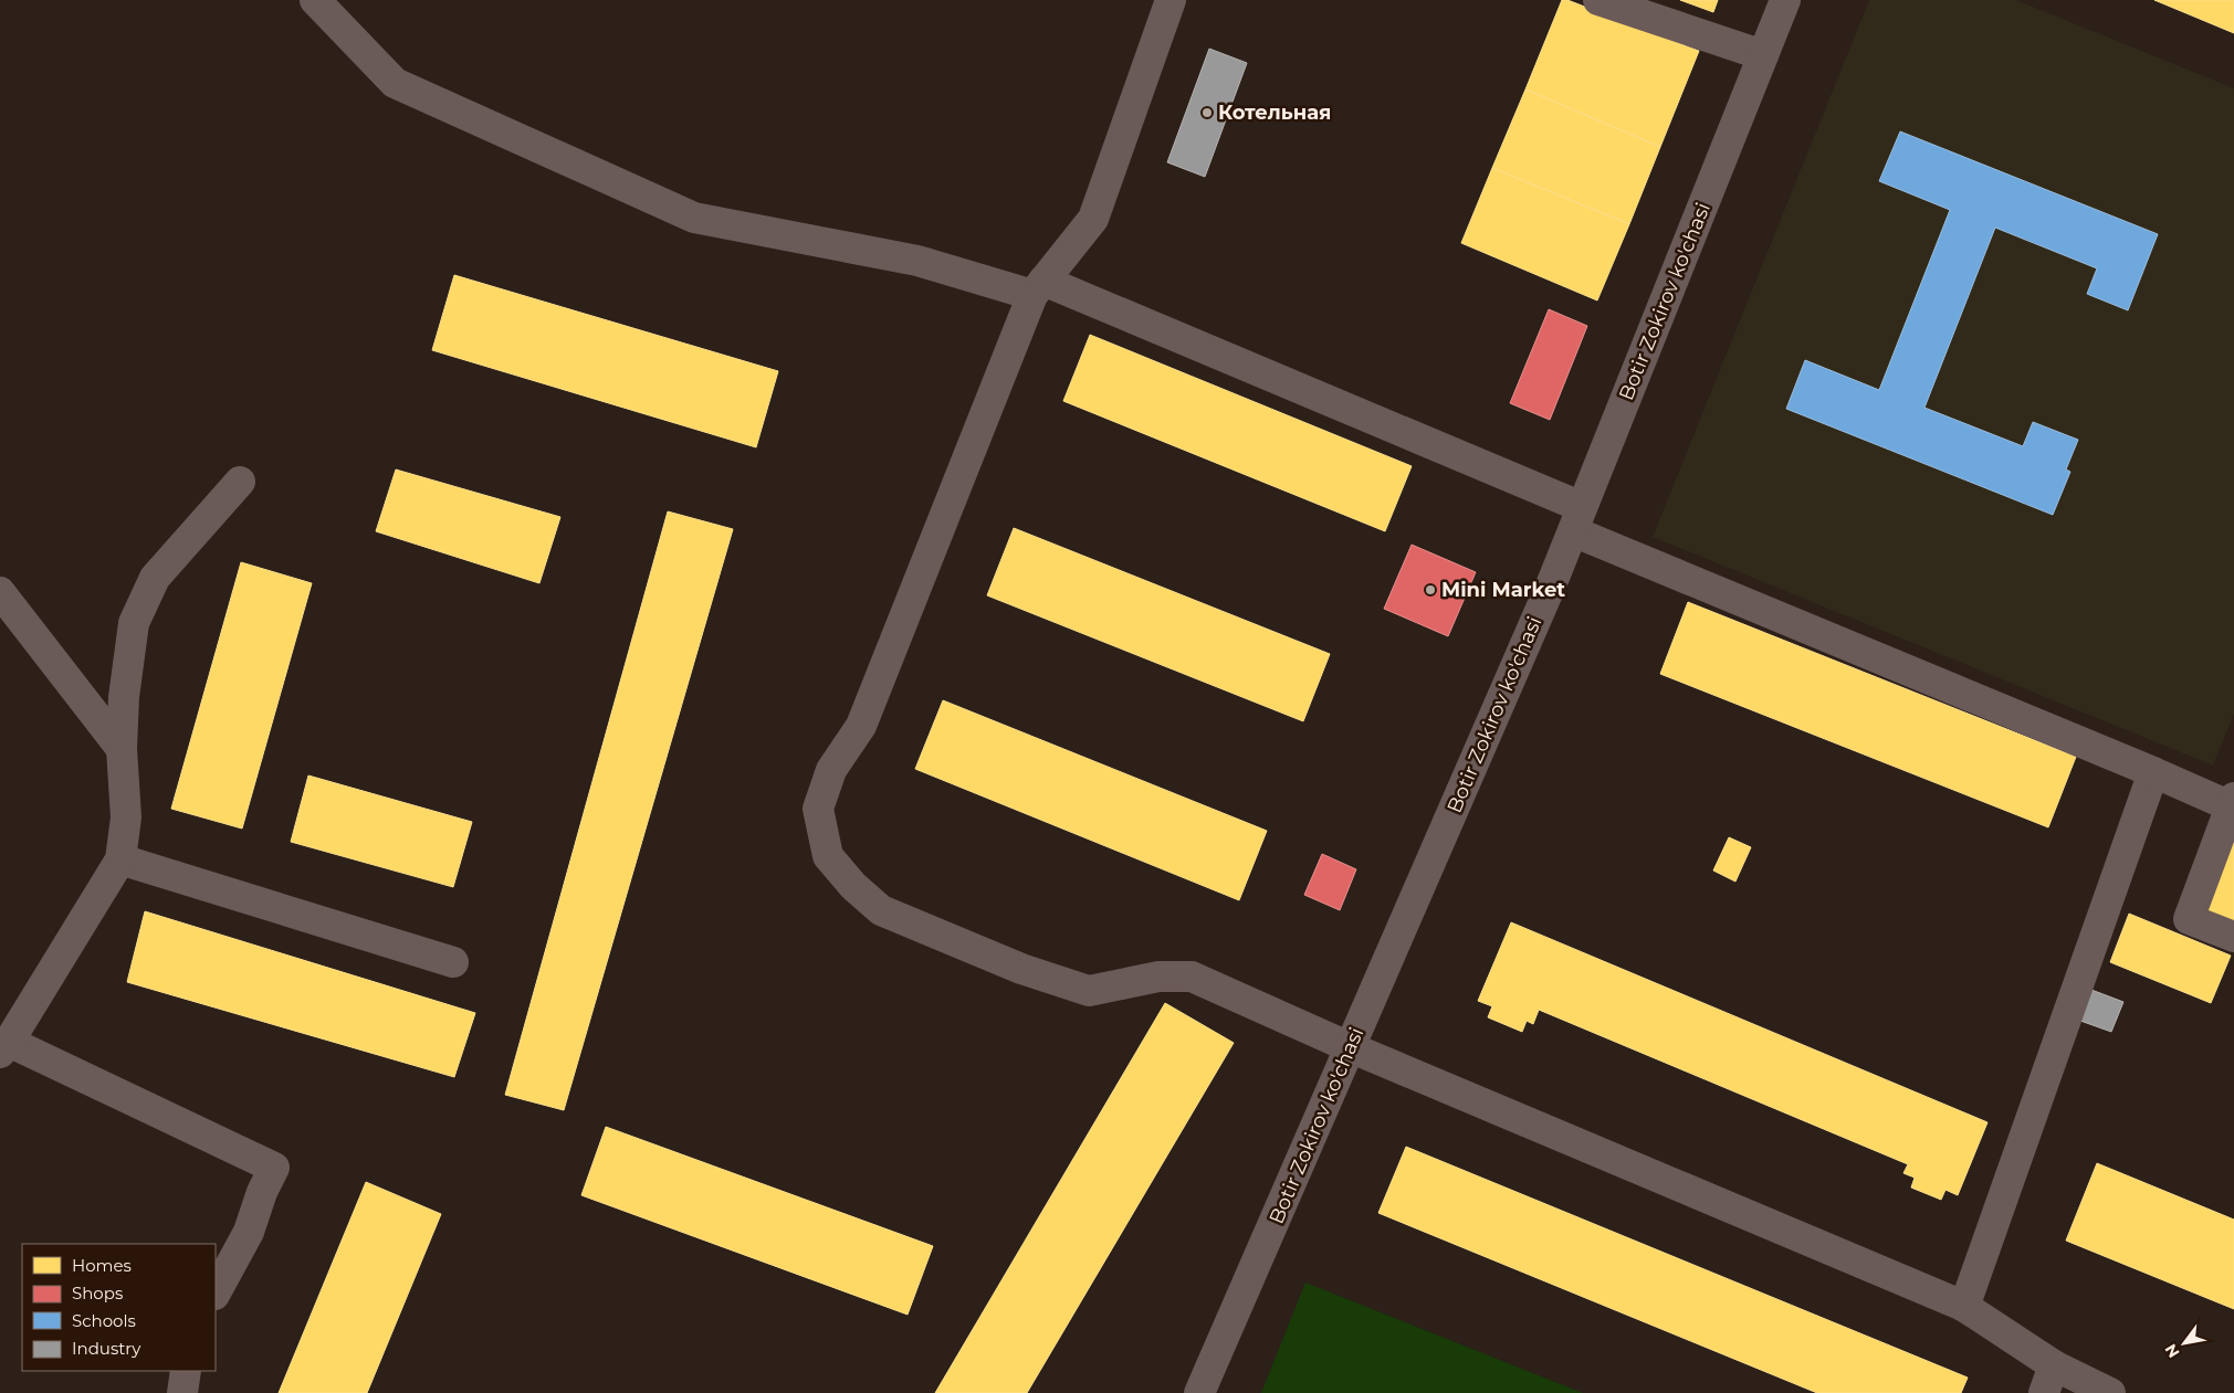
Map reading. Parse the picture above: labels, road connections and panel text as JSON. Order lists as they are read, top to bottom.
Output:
{
  "streets": {
    "street": ["Botir Zokirov ko'chasi"]
  },
  "places": ["Котельная", "Mini Market"],
  "legend": [
    "Homes",
    "Shops",
    "Schools",
    "Industry"
  ],
  "north": "bottom left"
}
